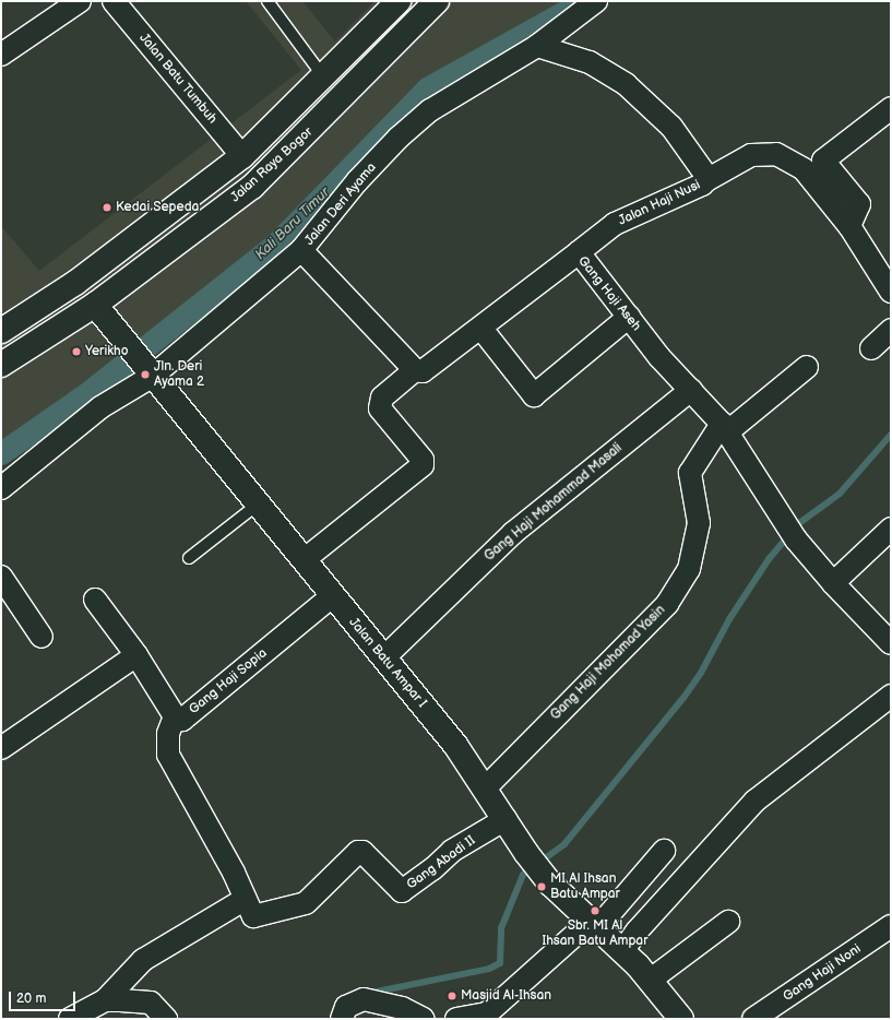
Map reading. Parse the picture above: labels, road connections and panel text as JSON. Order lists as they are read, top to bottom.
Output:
{
  "streets": {
    "main road": ["Jalan Raya Bogor", "Jalan Batu Ampar I"],
    "street": [
      "Jalan Batu Tumbuh",
      "Jalan Haji Nusi",
      "Jalan Deri Ayama",
      "Gang Haji Aseh",
      "Gang Haji Mohammad Masali",
      "Gang Haji Mohamad Yasin",
      "Gang Haji Sopia",
      "Gang Abadi II",
      "Gang Haji Noni"
    ]
  },
  "crossings": [
    ["Jalan Batu Tumbuh", "Jalan Raya Bogor"],
    ["Jalan Raya Bogor", "Jalan Batu Ampar I"],
    ["Jalan Haji Nusi", "Jalan Deri Ayama"],
    ["Jalan Haji Nusi", "Gang Haji Aseh"],
    ["Jalan Deri Ayama", "Jalan Batu Ampar I"],
    ["Gang Haji Aseh", "Gang Haji Mohammad Masali"],
    ["Gang Haji Aseh", "Jalan Batu Ampar I"],
    ["Gang Haji Aseh", "Gang Haji Mohamad Yasin"],
    ["Gang Haji Mohammad Masali", "Jalan Batu Ampar I"],
    ["Jalan Batu Ampar I", "Gang Haji Mohamad Yasin"],
    ["Jalan Batu Ampar I", "Gang Haji Sopia"],
    ["Jalan Batu Ampar I", "Gang Abadi II"],
    ["Gang Haji Sopia", "Gang Abadi II"]
  ],
  "water": ["Kali Baru Timur"],
  "places": [
    "Kedai Sepeda",
    "Yerikho",
    "Jln. Deri Ayama 2",
    "MI Al Ihsan Batu Ampar",
    "Sbr. MI Al Ihsan Batu Ampar",
    "Masjid Al-Ihsan"
  ],
  "scale_bar": "20 m"
}
